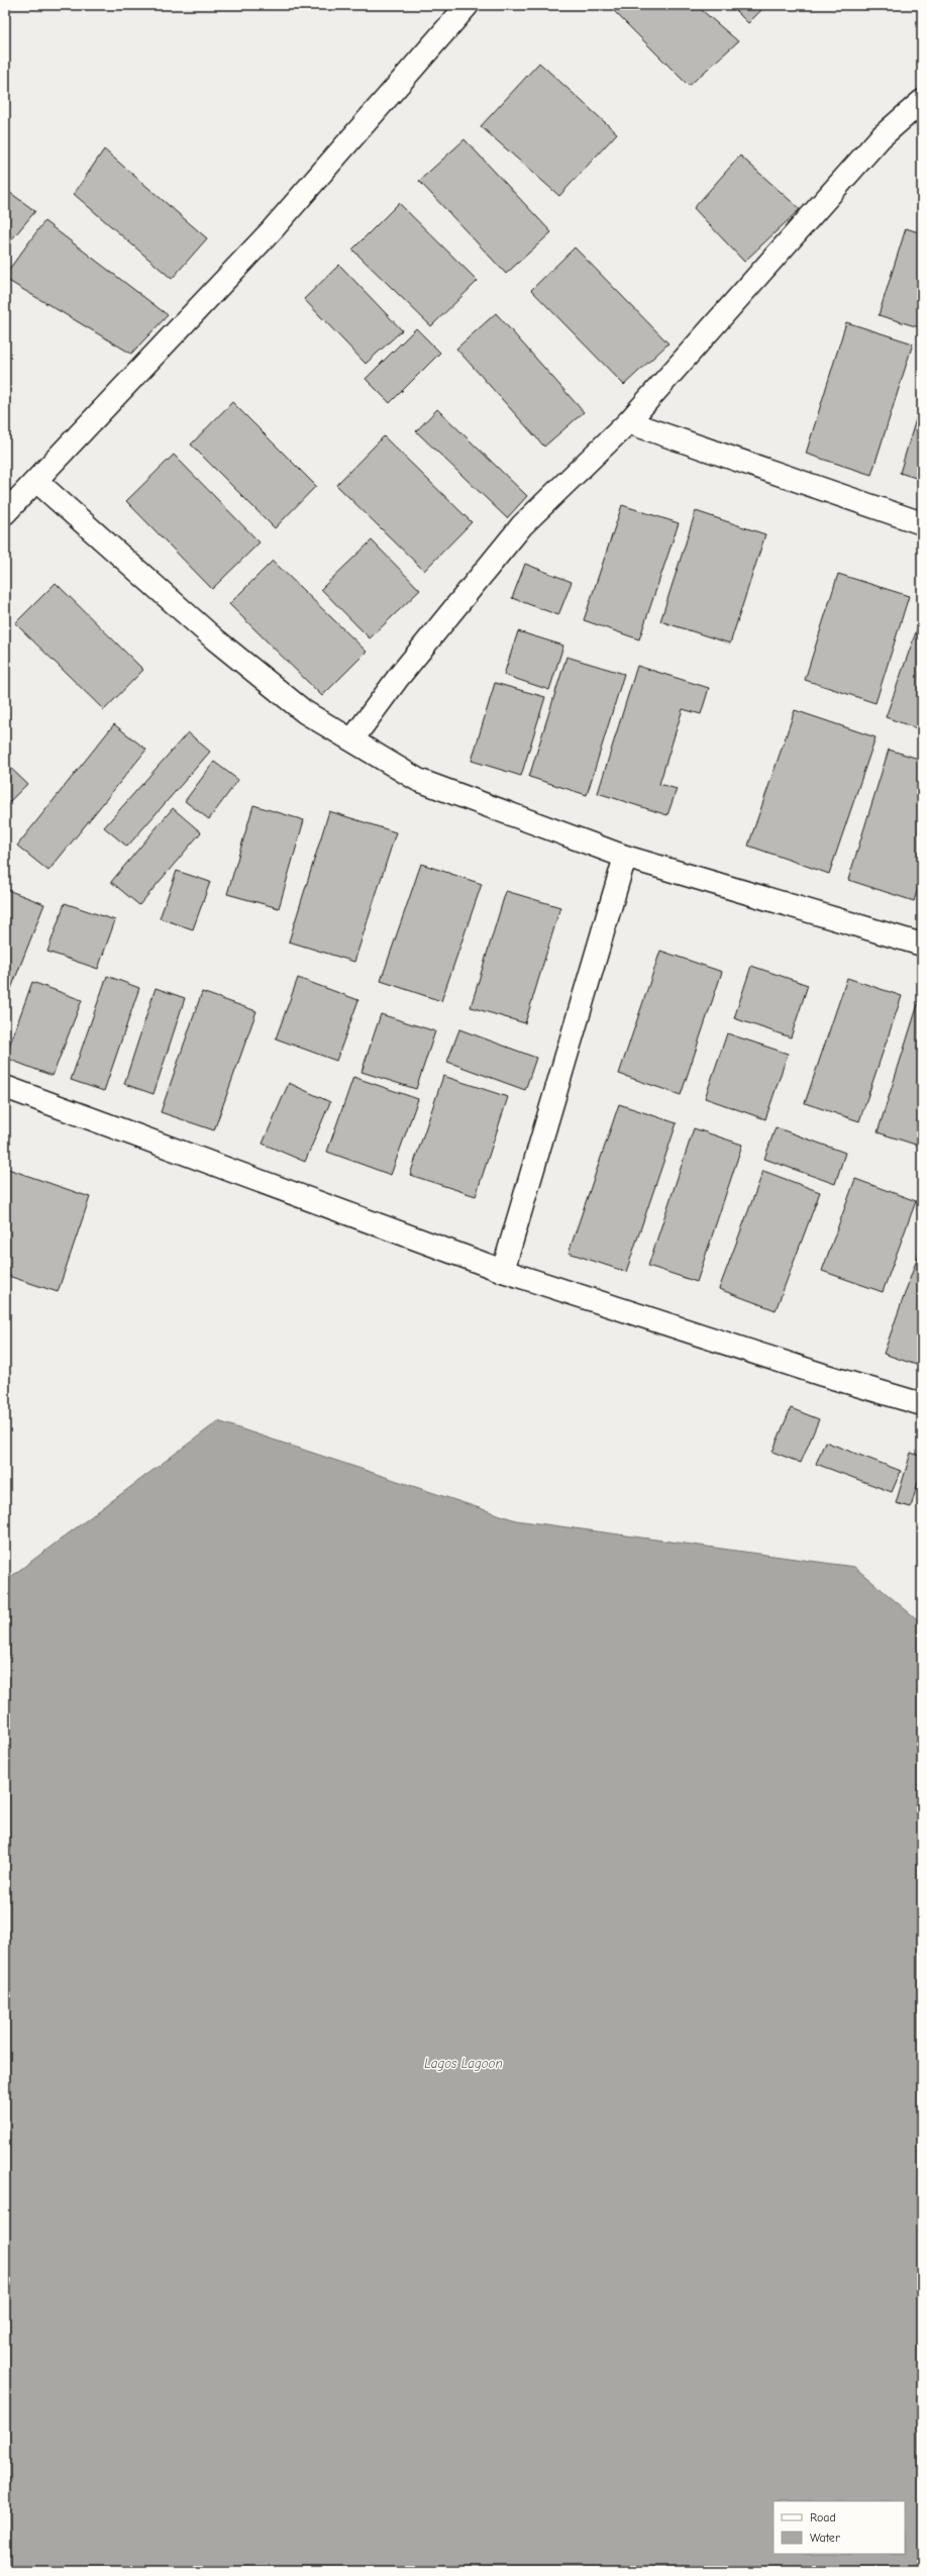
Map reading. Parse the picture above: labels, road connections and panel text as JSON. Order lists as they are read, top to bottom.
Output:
{
  "water": ["Lagos Lagoon"],
  "legend": ["Road", "Water"]
}
